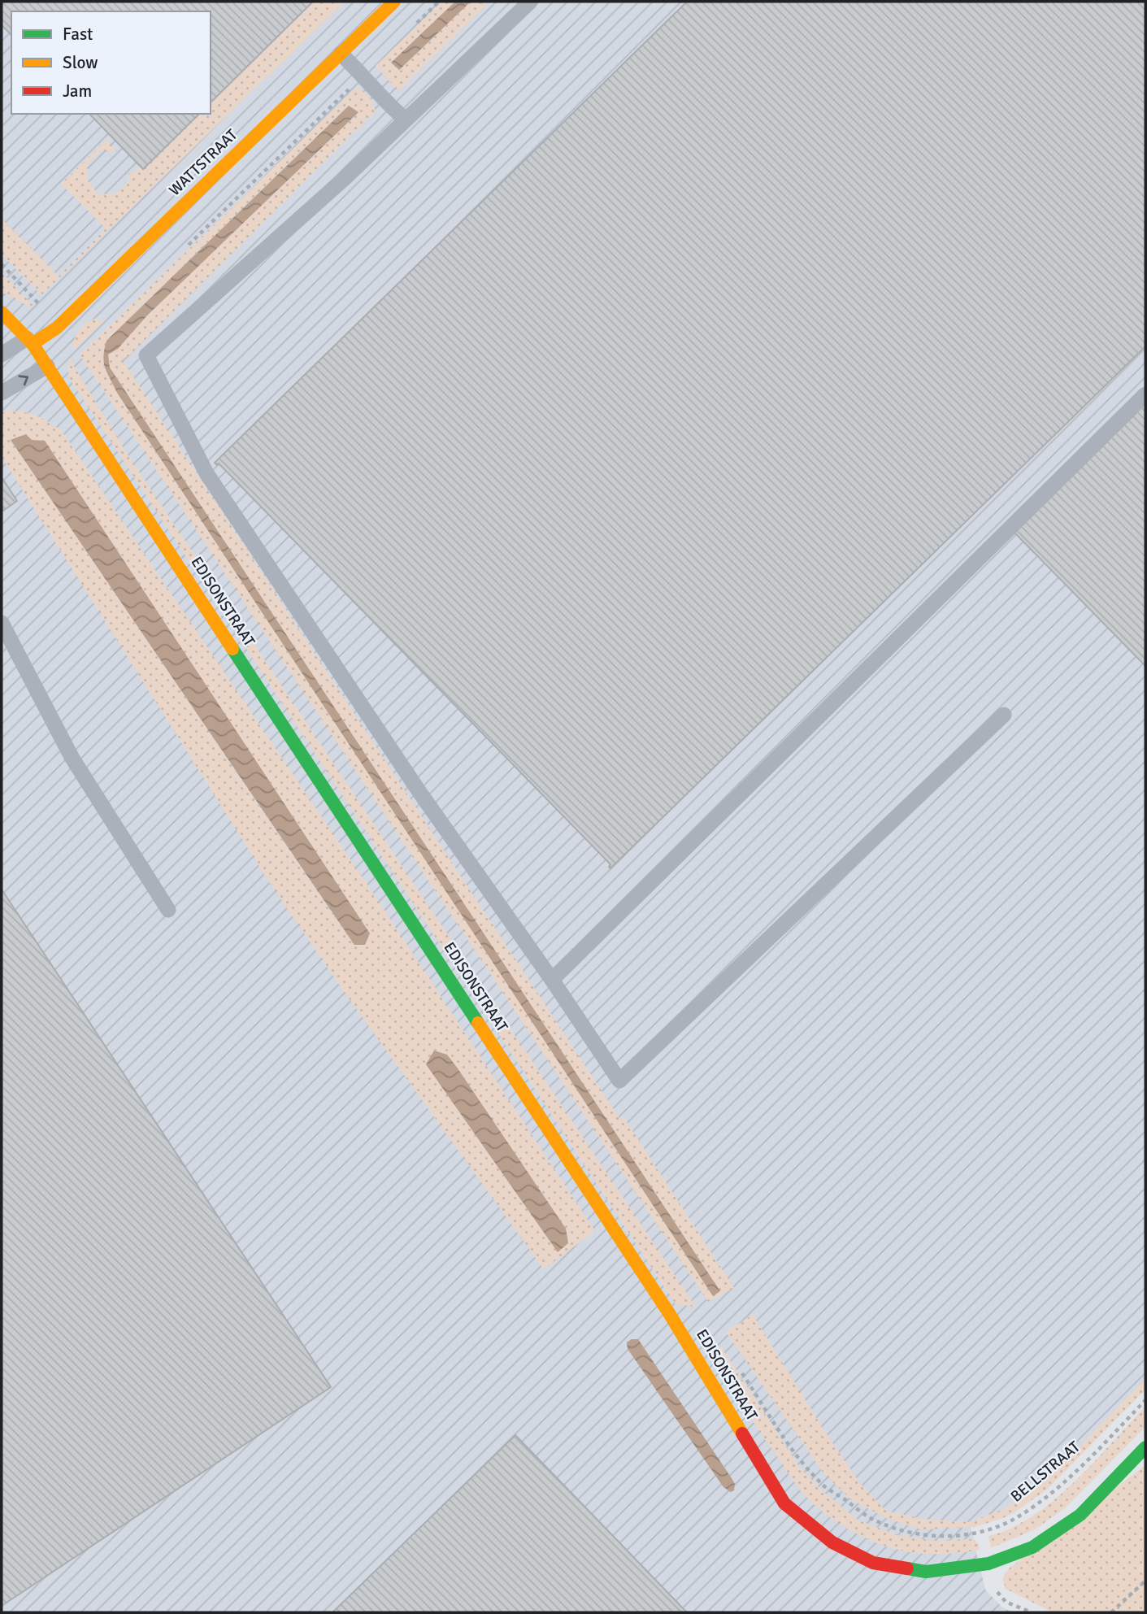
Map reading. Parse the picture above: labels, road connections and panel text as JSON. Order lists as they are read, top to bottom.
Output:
{
  "streets": {
    "street": ["WATTSTRAAT", "EDISONSTRAAT"],
    "path": ["BELLSTRAAT"]
  },
  "crossings": [
    ["WATTSTRAAT", "EDISONSTRAAT"],
    ["EDISONSTRAAT", "BELLSTRAAT"]
  ],
  "legend": ["Fast", "Slow", "Jam"]
}
